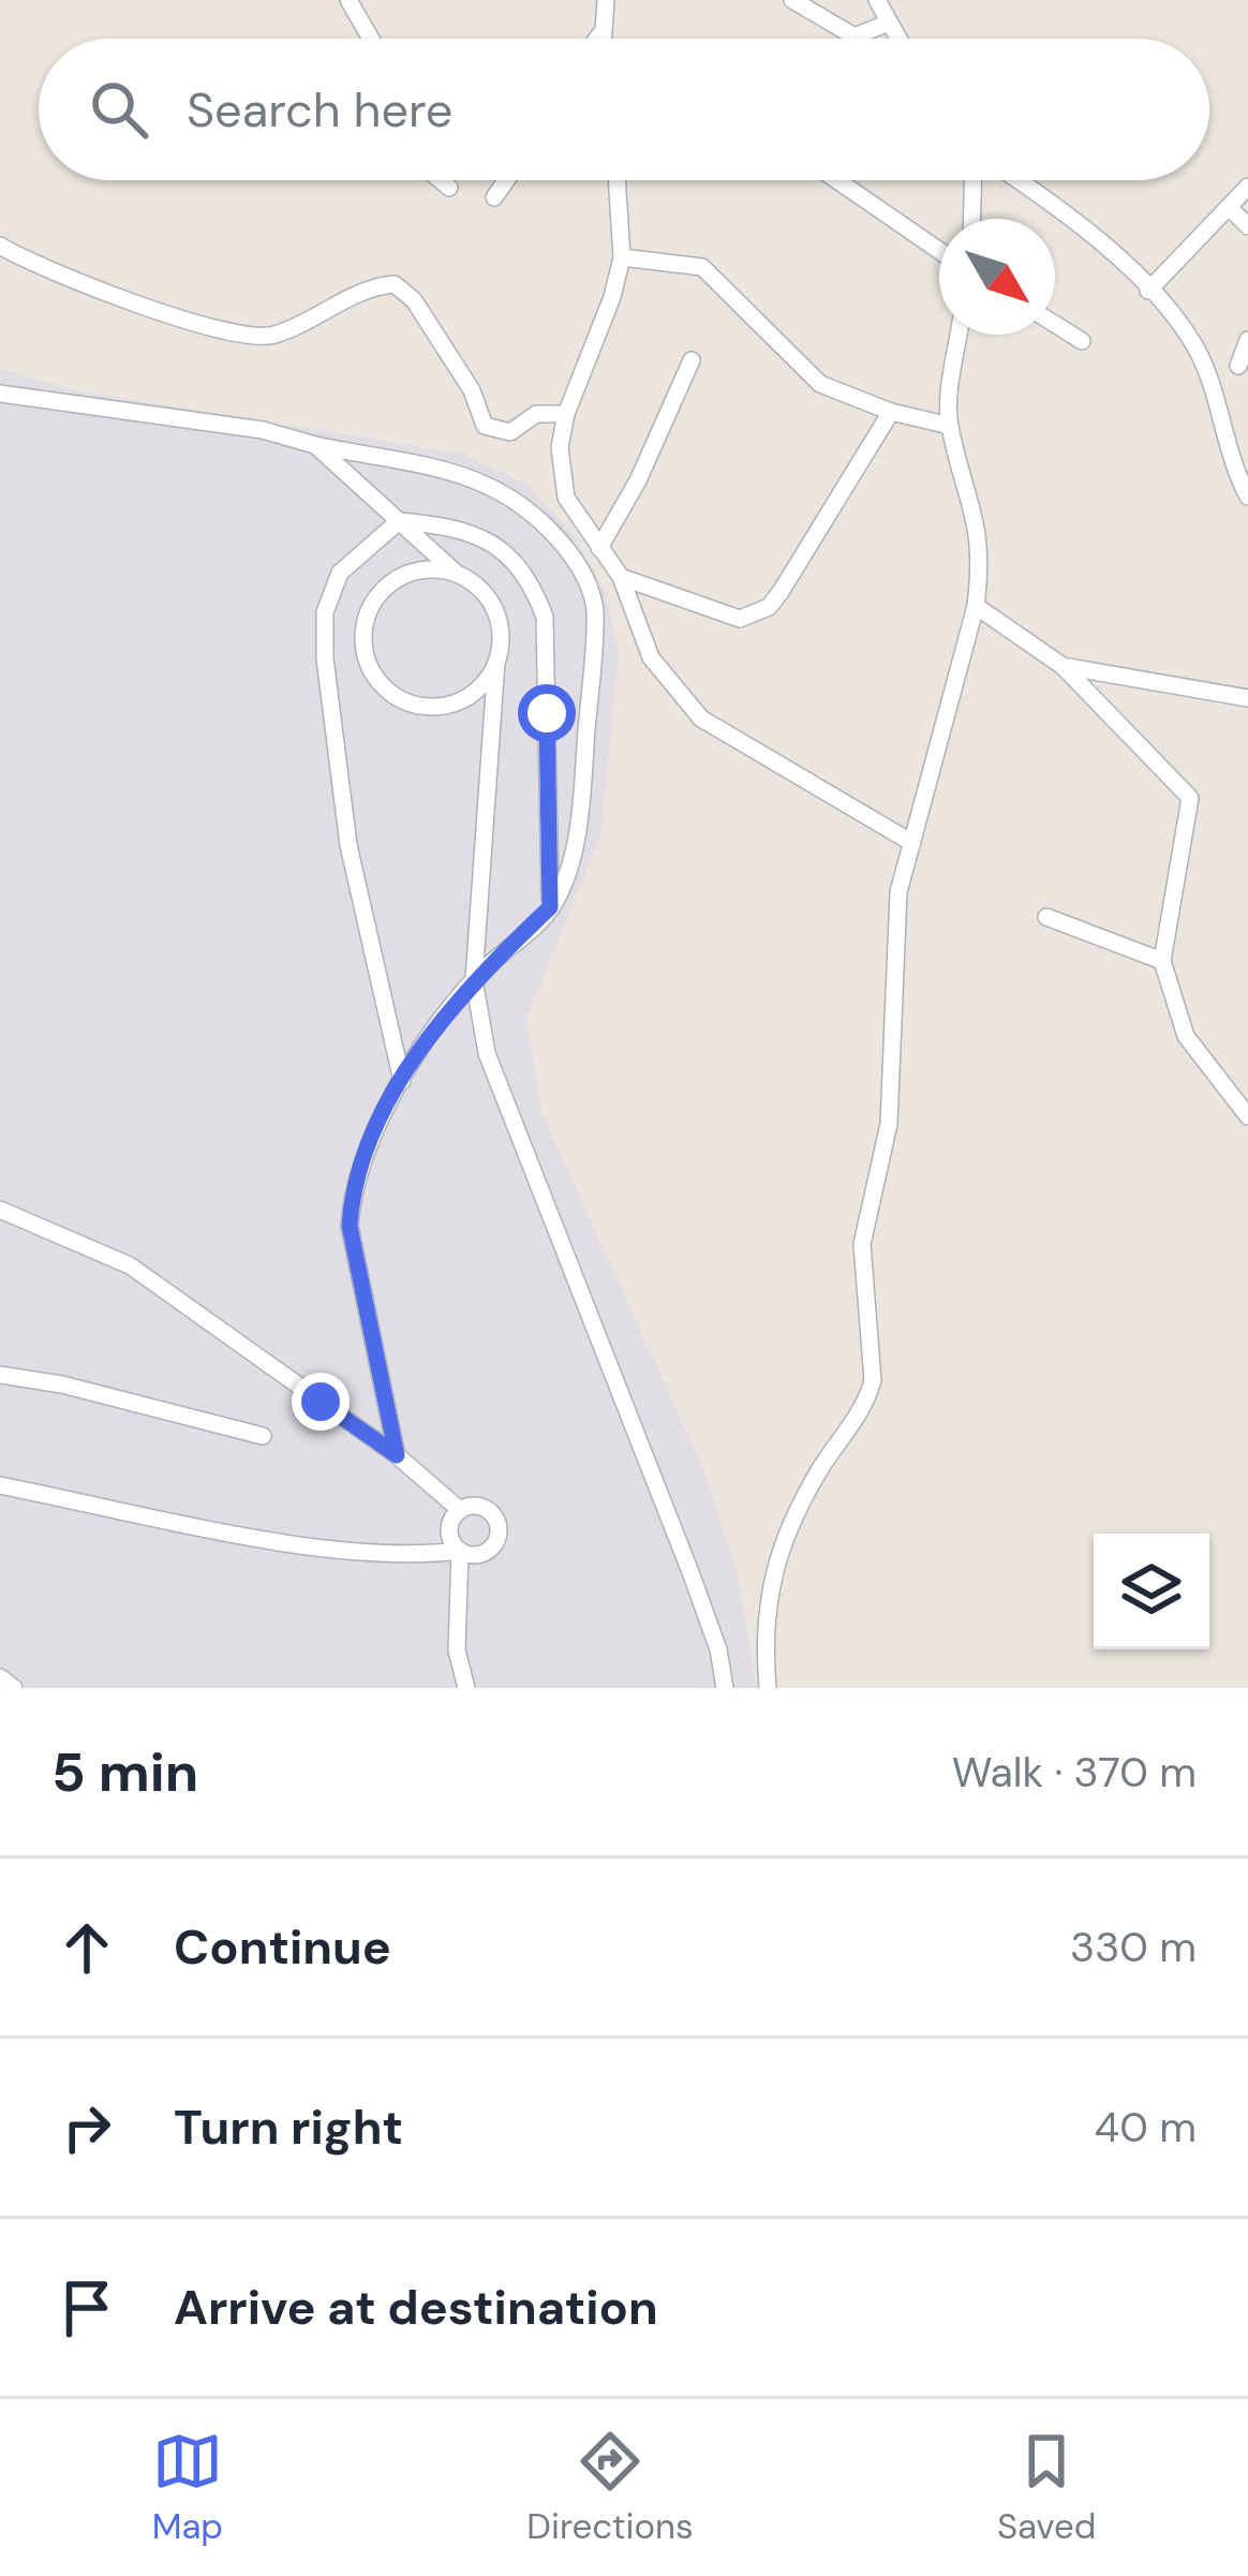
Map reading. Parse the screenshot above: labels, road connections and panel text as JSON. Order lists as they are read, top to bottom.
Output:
{
  "north": "bottom right",
  "page": {
    "search": "Search here",
    "heading": ["5 min", "Walk · 370 m"],
    "list": [
      ["Continue", "330 m"],
      ["Turn right", "40 m"],
      "Arrive at destination"
    ],
    "nav": ["Map", "Directions", "Saved"]
  }
}
